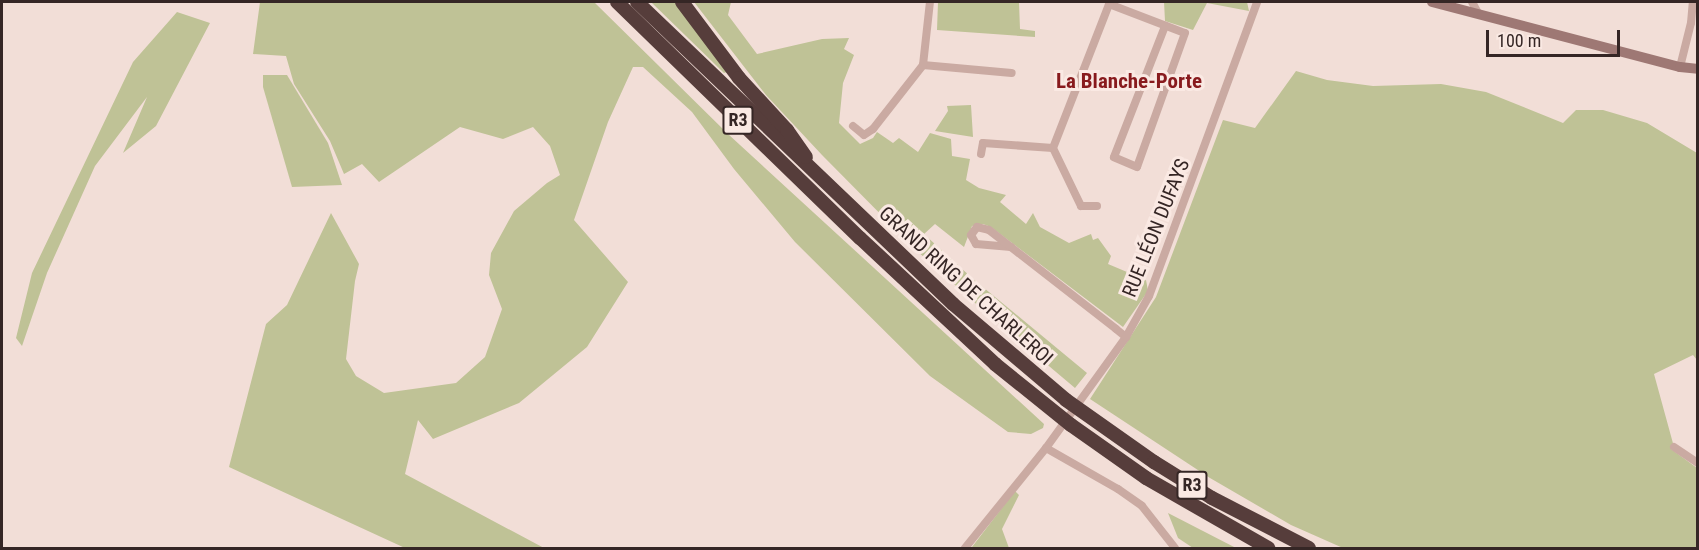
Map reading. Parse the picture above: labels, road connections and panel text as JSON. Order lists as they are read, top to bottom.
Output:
{
  "streets": {
    "highway": ["R3", "GRAND RING DE CHARLEROI"],
    "street": ["RUE LÉON DUFAYS"]
  },
  "districts": ["La Blanche-Porte"],
  "scale_bar": "100 m"
}
